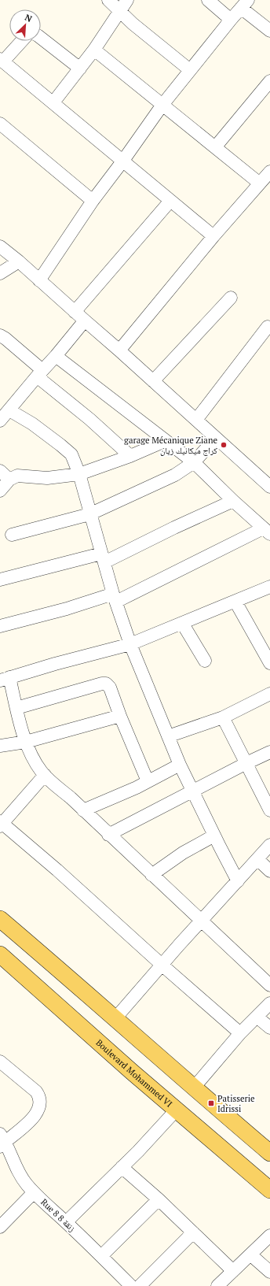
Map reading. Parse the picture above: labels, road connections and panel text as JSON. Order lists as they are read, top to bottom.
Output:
{
  "streets": {
    "main road": ["Boulevard Mohammed VI"],
    "street": ["Rue 8 8 زنقة"]
  },
  "places": {
    "other": ["garage Mécanique Ziane كراج ميكانيك زيان"],
    "transit": ["Patisserie Idrissi"]
  },
  "north": "top right"
}
